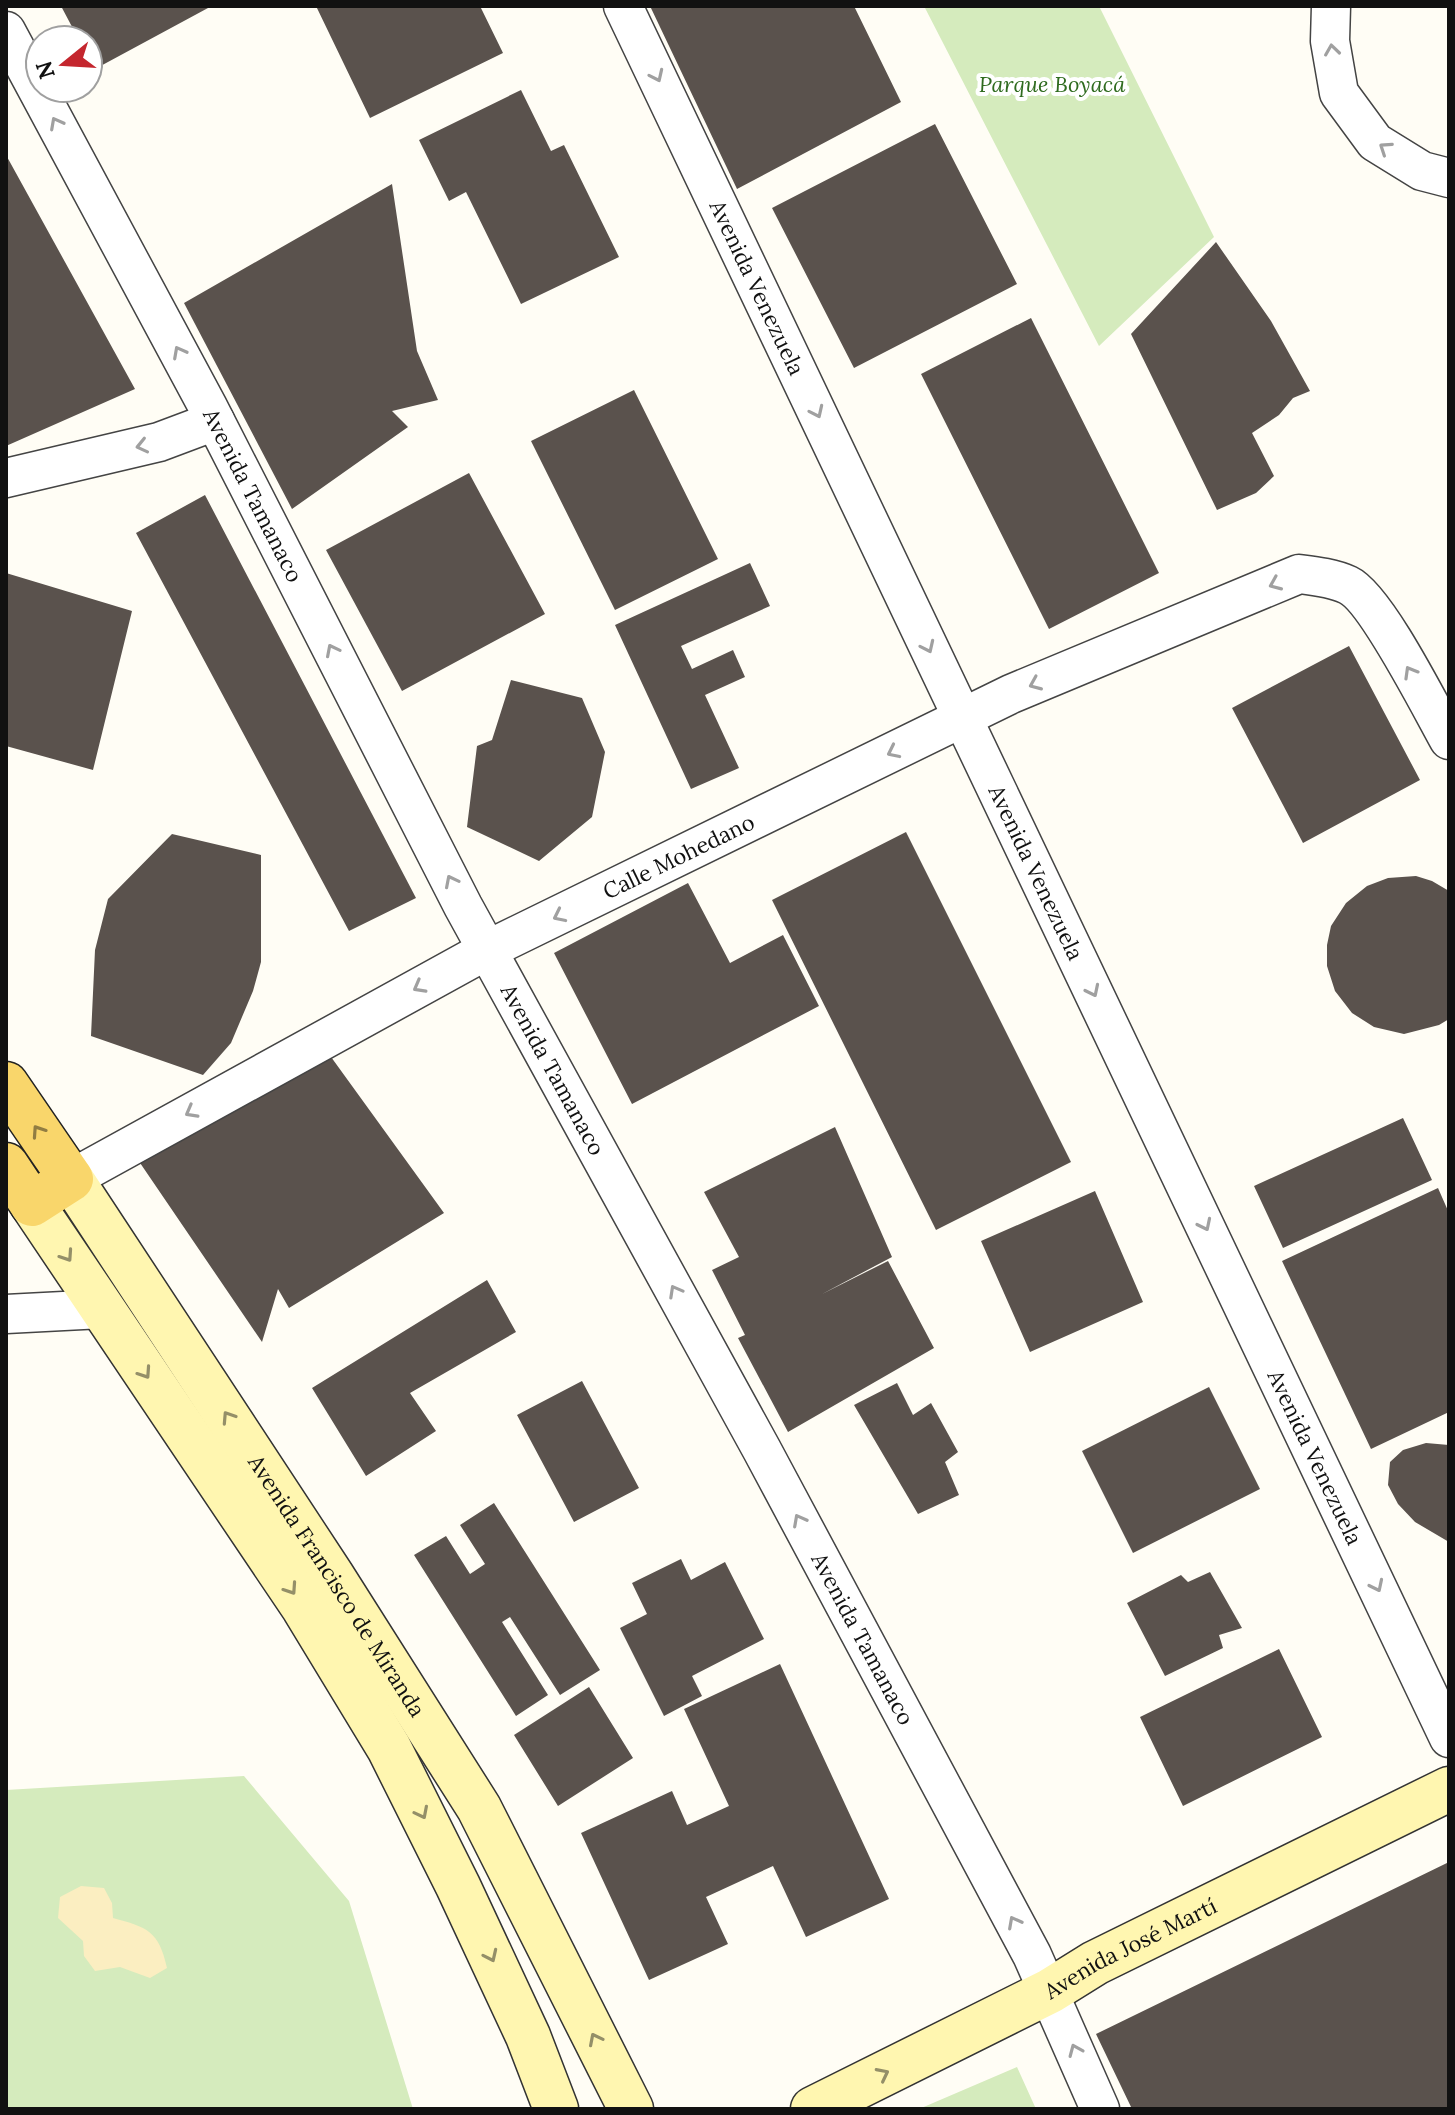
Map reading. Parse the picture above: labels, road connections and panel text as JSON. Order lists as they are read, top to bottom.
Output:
{
  "streets": {
    "main road": ["Calle Mohedano", "Avenida Francisco de Miranda", "Avenida José Martí"],
    "street": ["Avenida Venezuela", "Avenida Tamanaco"]
  },
  "crossings": [
    ["Avenida Venezuela", "Calle Mohedano"],
    ["Avenida Tamanaco", "Calle Mohedano"],
    ["Avenida Tamanaco", "Avenida José Martí"],
    ["Calle Mohedano", "Avenida Francisco de Miranda"]
  ],
  "one_way": [
    "Avenida Venezuela",
    "Avenida Tamanaco",
    "Calle Mohedano",
    "Avenida José Martí"
  ],
  "parks": ["Parque Boyacá"],
  "north": "left"
}
